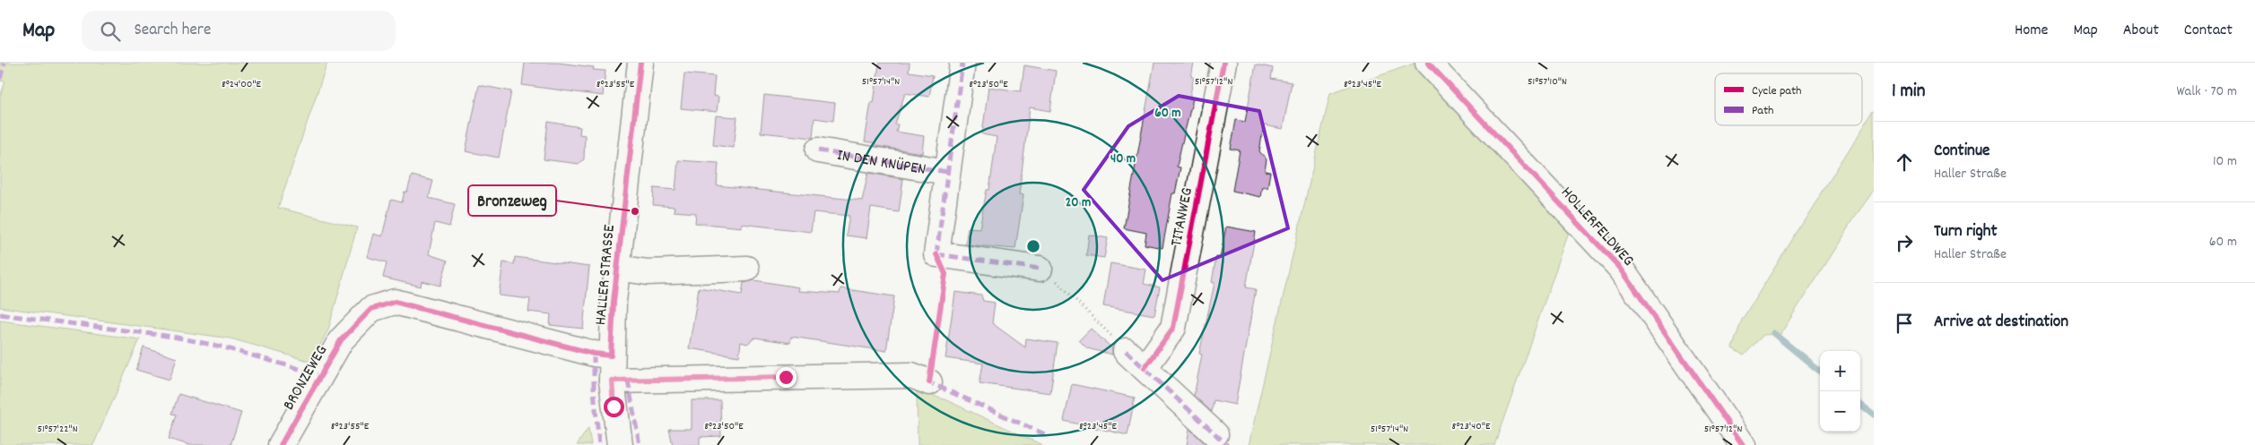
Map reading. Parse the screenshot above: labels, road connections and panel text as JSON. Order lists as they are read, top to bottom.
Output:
{
  "streets": {
    "street": [
      "IN DEN KNÜPEN",
      "TITANWEG",
      "HOLLERFELDWEG",
      "HALLER STRASSE",
      "BRONZEWEG"
    ]
  },
  "crossings": [
    ["HALLER STRASSE", "BRONZEWEG"]
  ],
  "places": ["Bronzeweg"],
  "legend": ["Cycle path", "Path"],
  "page": {
    "header": "Map",
    "search": "Search here",
    "nav": [
      "Home",
      "Map",
      "About",
      "Contact"
    ],
    "heading": ["1 min", "Walk · 70 m"],
    "list": [
      ["Continue", "Haller Straße", "10 m"],
      ["Turn right", "Haller Straße", "60 m"],
      "Arrive at destination"
    ],
    "map_buttons": ["+", "−"]
  },
  "coordinates": [
    "51°57'14\"N",
    "51°57'10\"N",
    "51°57'12\"N",
    "8°23'45\"E",
    "8°24'00\"E",
    "8°23'55\"E",
    "8°23'50\"E",
    "8°23'40\"E",
    "51°57'22\"N"
  ],
  "rings": ["60 m", "40 m", "20 m"]
}
